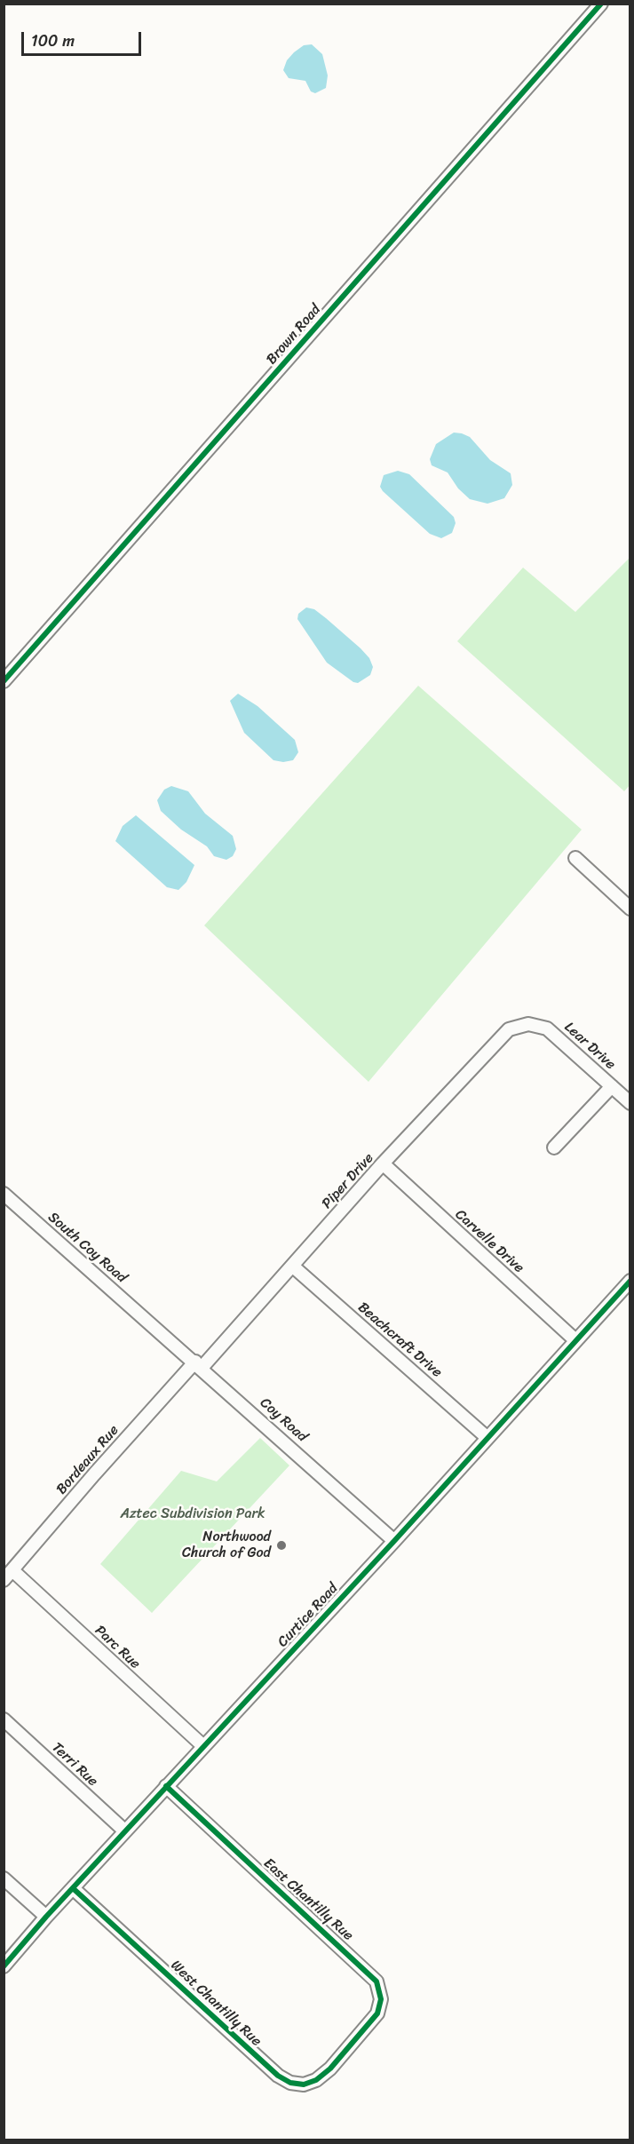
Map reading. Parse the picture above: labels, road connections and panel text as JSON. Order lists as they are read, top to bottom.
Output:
{
  "streets": {
    "street": [
      "Brown Road",
      "Lear Drive",
      "Piper Drive",
      "Carvelle Drive",
      "South Coy Road",
      "Beachcraft Drive",
      "Coy Road",
      "Bordeaux Rue",
      "Curtice Road",
      "Parc Rue",
      "Terri Rue",
      "East Chantilly Rue",
      "West Chantilly Rue"
    ]
  },
  "crossings": [
    ["Lear Drive", "Piper Drive"],
    ["Piper Drive", "Carvelle Drive"],
    ["Piper Drive", "Beachcraft Drive"],
    ["Piper Drive", "Coy Road"],
    ["Piper Drive", "Bordeaux Rue"],
    ["Carvelle Drive", "Curtice Road"],
    ["South Coy Road", "Coy Road"],
    ["Beachcraft Drive", "Curtice Road"],
    ["Coy Road", "Bordeaux Rue"],
    ["Coy Road", "Curtice Road"],
    ["Bordeaux Rue", "Parc Rue"],
    ["Curtice Road", "Parc Rue"],
    ["Curtice Road", "Terri Rue"],
    ["Curtice Road", "East Chantilly Rue"],
    ["Curtice Road", "West Chantilly Rue"],
    ["East Chantilly Rue", "West Chantilly Rue"]
  ],
  "parks": ["Aztec Subdivision Park"],
  "places": ["Northwood Church of God"],
  "scale_bar": "100 m"
}
